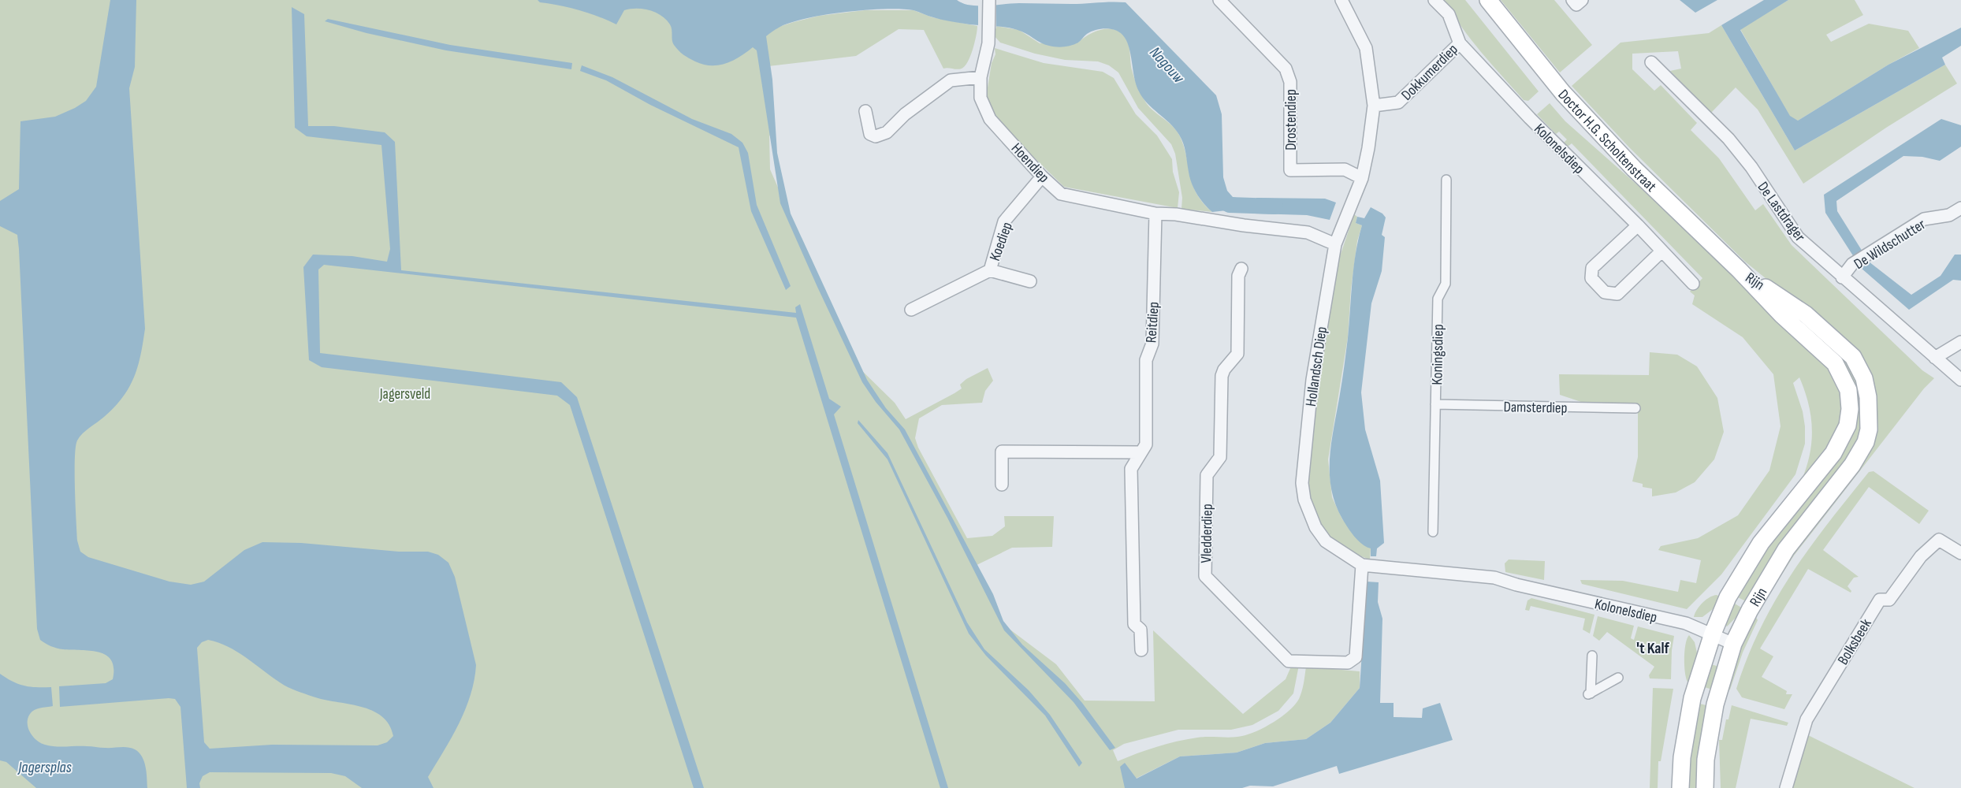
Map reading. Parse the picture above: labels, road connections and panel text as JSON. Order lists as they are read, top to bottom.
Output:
{
  "streets": {
    "main road": ["Doctor H.G. Scholtenstraat", "Rijn"],
    "street": [
      "Dokkumerdiep",
      "Drostendiep",
      "Kolonelsdiep",
      "Hoendiep",
      "De Lastdrager",
      "Koediep",
      "De Wildschutter",
      "Reitdiep",
      "Koningsdiep",
      "Hollandsch Diep",
      "Damsterdiep",
      "Vledderdiep",
      "Bolksbeek"
    ]
  },
  "crossings": [
    ["Dokkumerdiep", "Kolonelsdiep"],
    ["Dokkumerdiep", "Hollandsch Diep"],
    ["Drostendiep", "Hollandsch Diep"],
    ["Doctor H.G. Scholtenstraat", "Rijn"],
    ["Kolonelsdiep", "Rijn"],
    ["Kolonelsdiep", "Hollandsch Diep"],
    ["Hoendiep", "Koediep"],
    ["Hoendiep", "Reitdiep"],
    ["Hoendiep", "Hollandsch Diep"],
    ["De Lastdrager", "De Wildschutter"],
    ["Koningsdiep", "Damsterdiep"],
    ["Hollandsch Diep", "Vledderdiep"]
  ],
  "districts": ["'t Kalf"],
  "water": ["Nagouw", "Jagersplas"],
  "parks": ["Jagersveld"]
}
